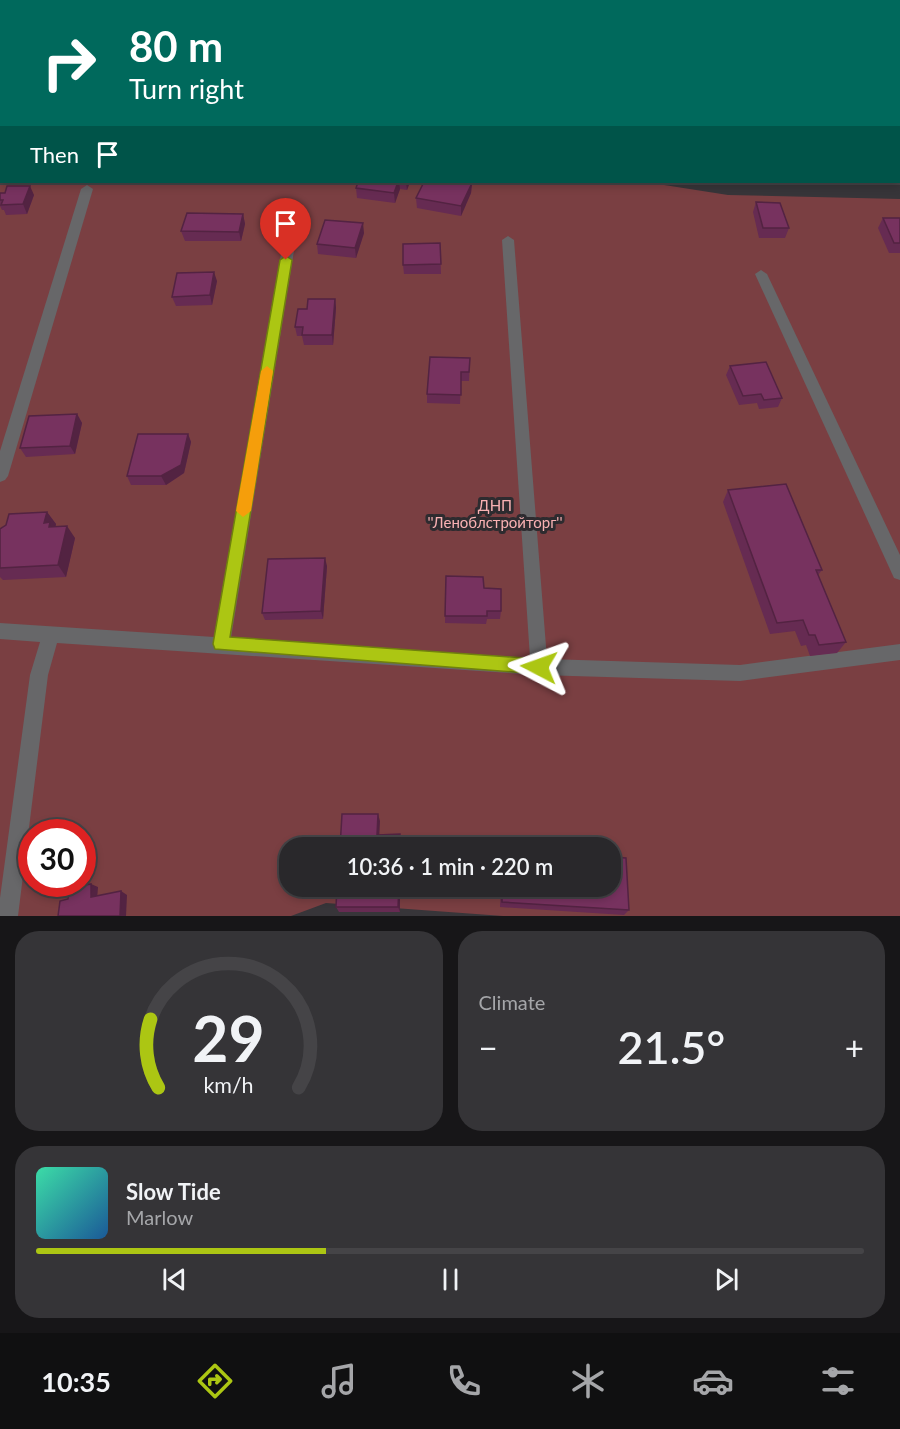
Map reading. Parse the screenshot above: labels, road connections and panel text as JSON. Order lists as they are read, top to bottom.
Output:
{
  "parks": ["ДНП ''Леноблстройторг''"],
  "page": {
    "turn": ["80 m", "Turn right"],
    "then": "Then",
    "limit": "30",
    "trip": "10:36 · 1 min · 220 m",
    "tile": "Climate",
    "heat": ["−", "21.5°", "+"],
    "song": ["Slow Tide", "Marlow"],
    "tabs": "10:35",
    "gauge": ["29", "km/h"]
  }
}
